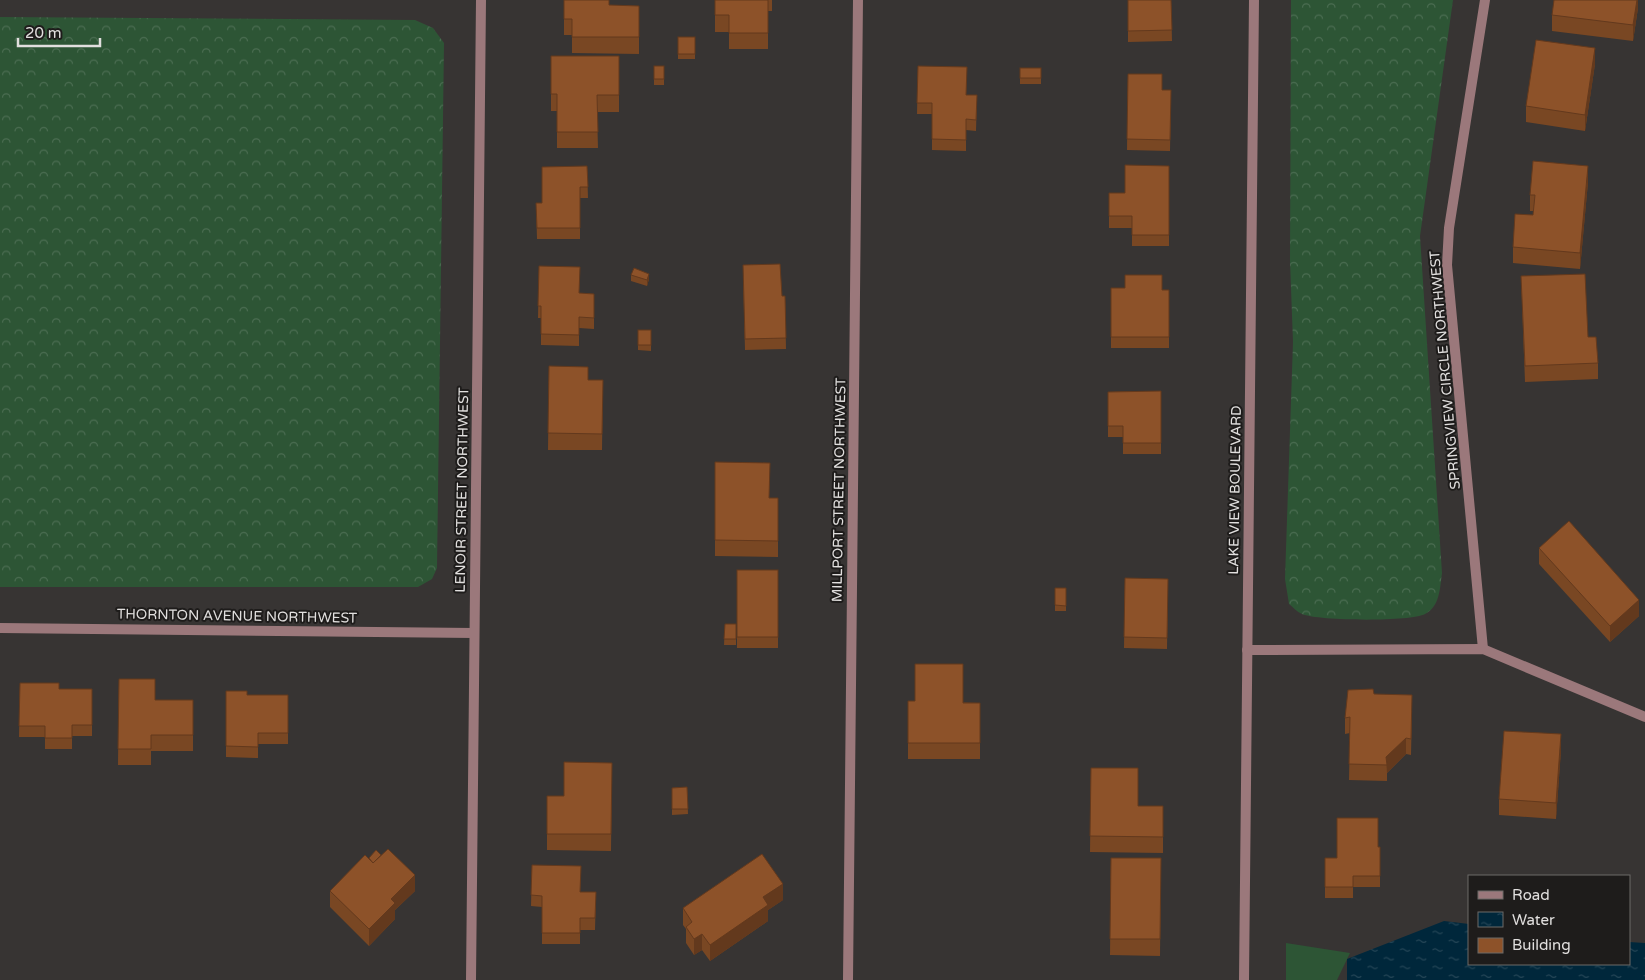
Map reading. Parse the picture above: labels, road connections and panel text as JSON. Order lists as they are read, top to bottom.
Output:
{
  "streets": {
    "street": [
      "SPRINGVIEW CIRCLE NORTHWEST",
      "LENOIR STREET NORTHWEST",
      "MILLPORT STREET NORTHWEST",
      "LAKE VIEW BOULEVARD",
      "THORNTON AVENUE NORTHWEST"
    ]
  },
  "crossings": [
    ["LENOIR STREET NORTHWEST", "THORNTON AVENUE NORTHWEST"]
  ],
  "legend": ["Road", "Water", "Building"],
  "scale_bar": "20 m"
}
